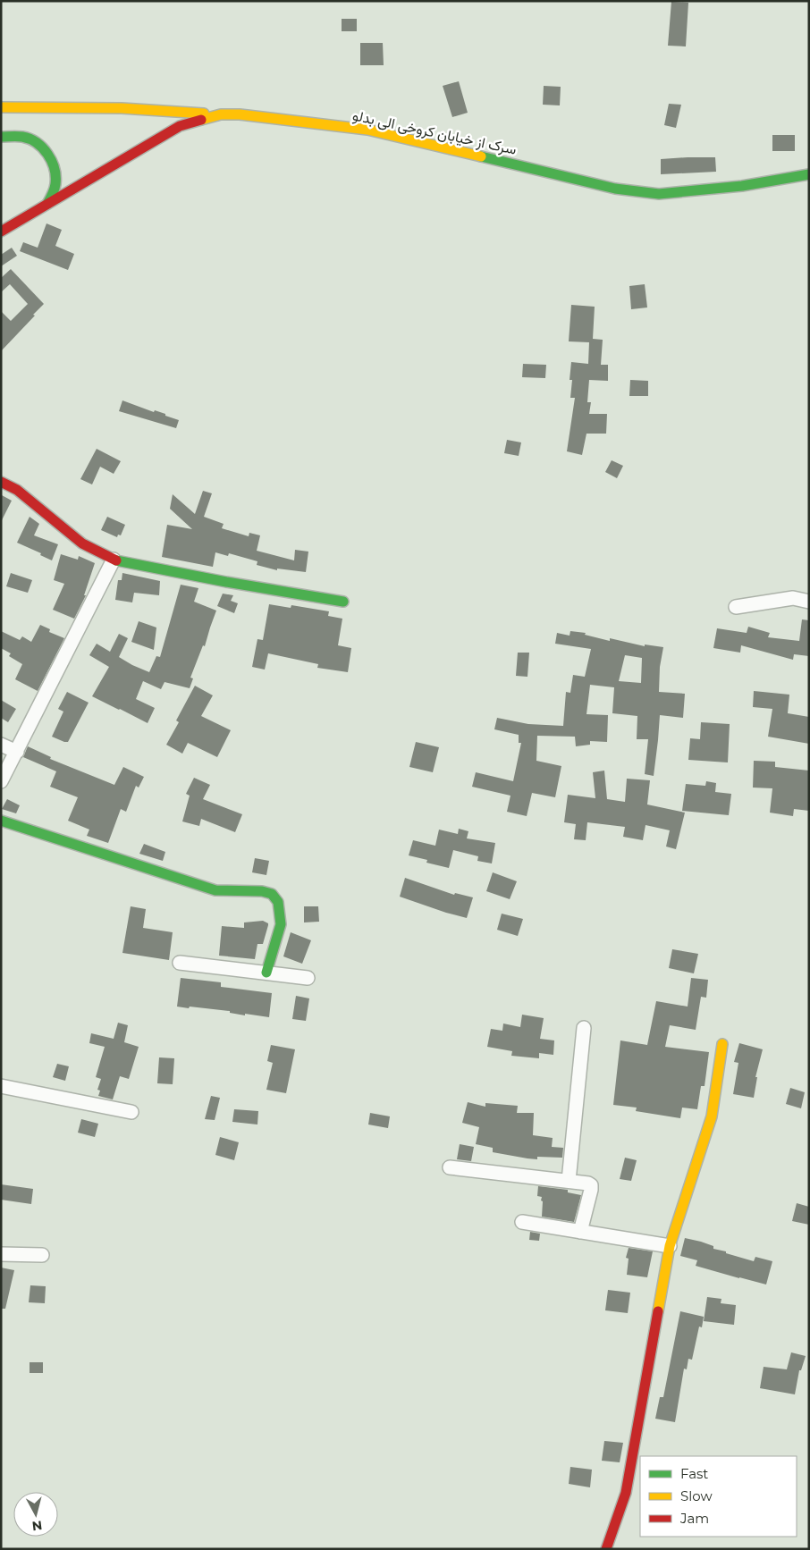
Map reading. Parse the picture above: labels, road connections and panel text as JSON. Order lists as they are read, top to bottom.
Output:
{
  "streets": {
    "street": ["سرک از خیابان کروخی الی بدلو"]
  },
  "legend": ["Fast", "Slow", "Jam"],
  "north": "bottom"
}
